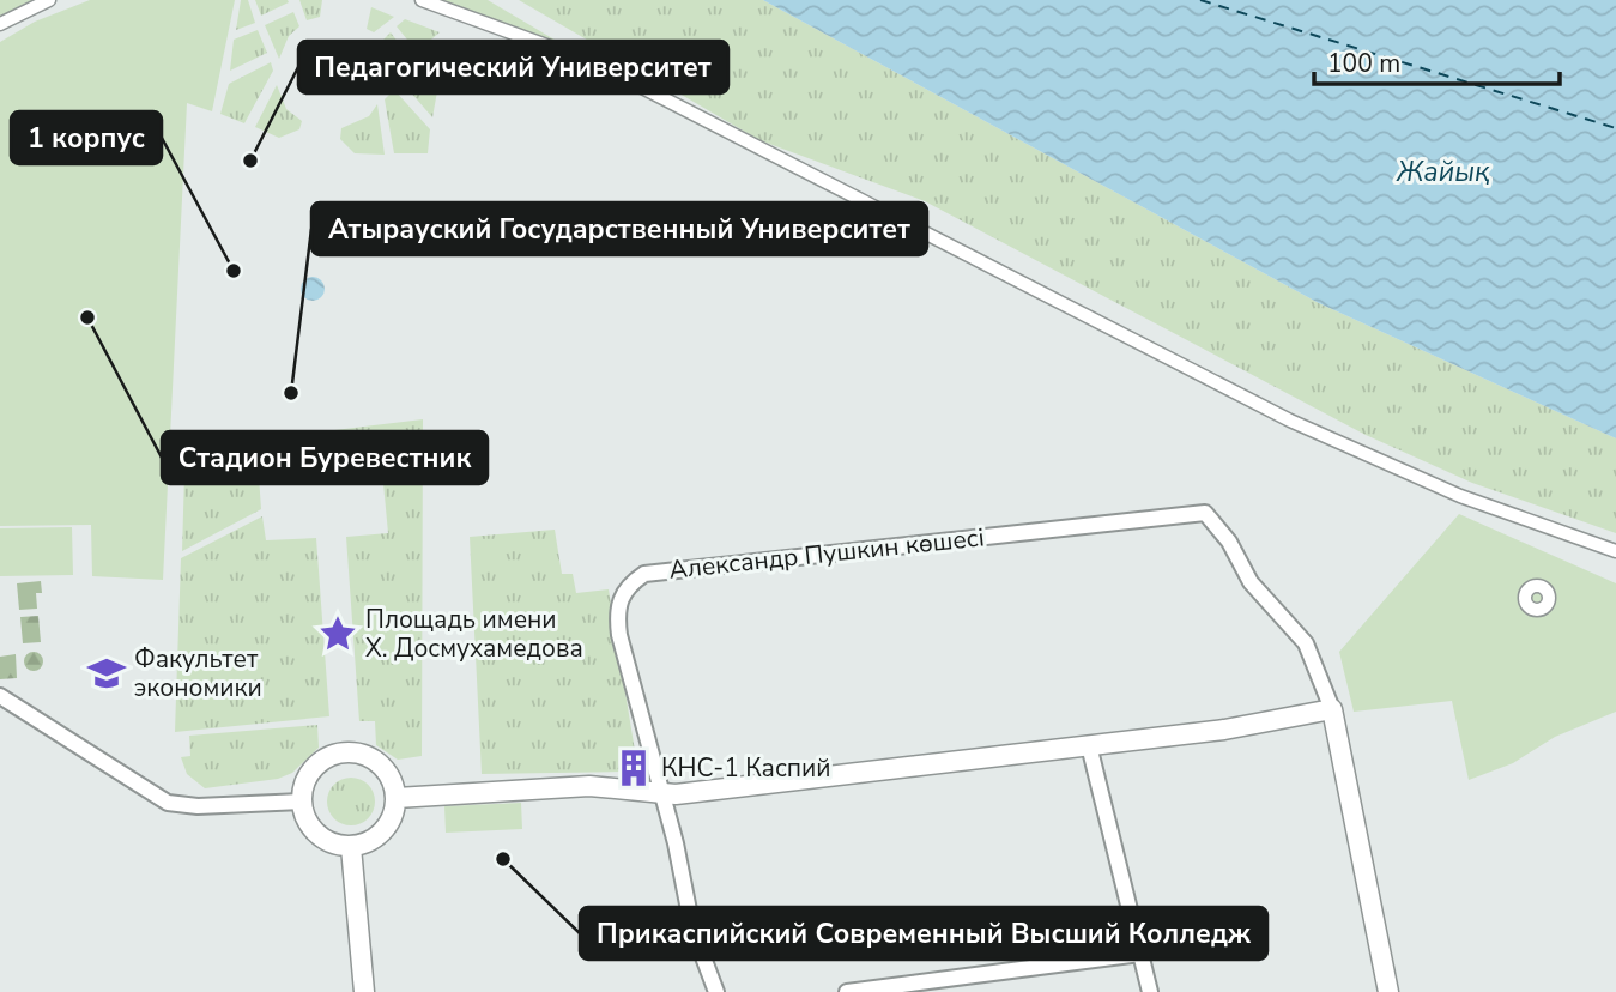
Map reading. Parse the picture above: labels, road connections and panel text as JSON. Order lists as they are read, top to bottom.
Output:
{
  "streets": {
    "street": ["Александр Пушкин көшесі"]
  },
  "water": ["Жайық"],
  "places": {
    "other": [
      "Педагогический Университет",
      "1 корпус",
      "Стадион Буревестник",
      "Атырауский Государственный Университет",
      "Прикаспийский Современный Высший Колледж"
    ],
    "place": ["Площадь имени Х. Досмухамедова"],
    "school or university": ["Факультет экономики"],
    "building": ["КНС-1 Каспий"]
  },
  "scale_bar": "100 m"
}
